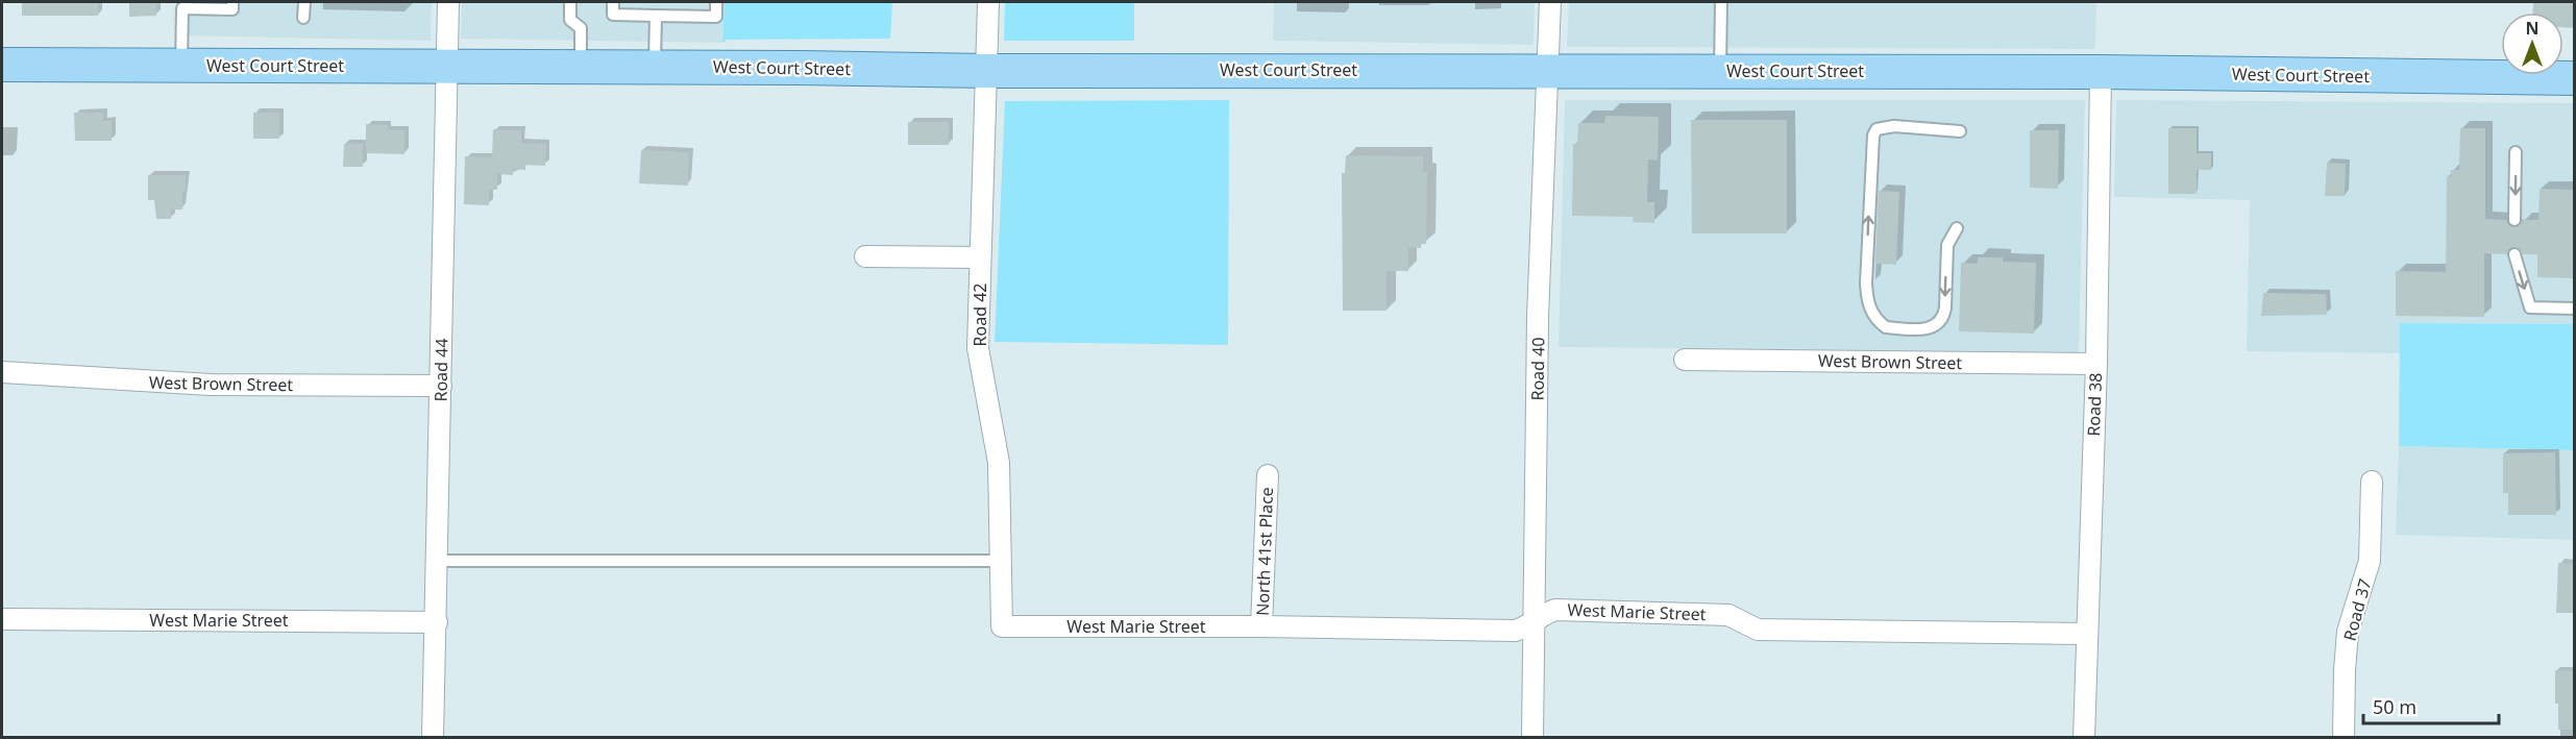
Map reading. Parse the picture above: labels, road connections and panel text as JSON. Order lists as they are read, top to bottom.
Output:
{
  "streets": {
    "main road": ["West Court Street"],
    "street": [
      "Road 42",
      "West Brown Street",
      "Road 40",
      "Road 44",
      "Road 38",
      "North 41st Place",
      "Road 37",
      "West Marie Street"
    ]
  },
  "crossings": [
    ["West Court Street", "Road 42"],
    ["West Court Street", "Road 40"],
    ["West Court Street", "Road 44"],
    ["West Court Street", "Road 38"],
    ["Road 42", "West Marie Street"],
    ["West Brown Street", "Road 44"],
    ["West Brown Street", "Road 38"],
    ["Road 40", "West Marie Street"],
    ["Road 44", "West Marie Street"],
    ["Road 38", "West Marie Street"],
    ["North 41st Place", "West Marie Street"]
  ],
  "scale_bar": "50 m",
  "north": "top"
}
